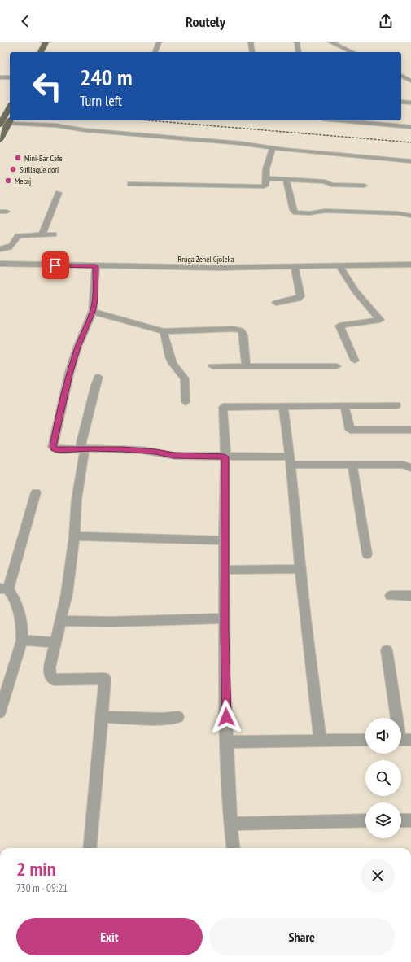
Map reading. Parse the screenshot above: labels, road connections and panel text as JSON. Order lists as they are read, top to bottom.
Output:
{
  "streets": {
    "street": ["Rruga Zenel Gjoleka"]
  },
  "places": ["Mini-Bar Cafe", "Sufllaque dori", "Mecaj"],
  "page": {
    "header": "Routely",
    "turn": ["240 m", "Turn left"],
    "heading": ["2 min", "730 m · 09:21"],
    "buttons": ["Exit", "Share"]
  }
}
